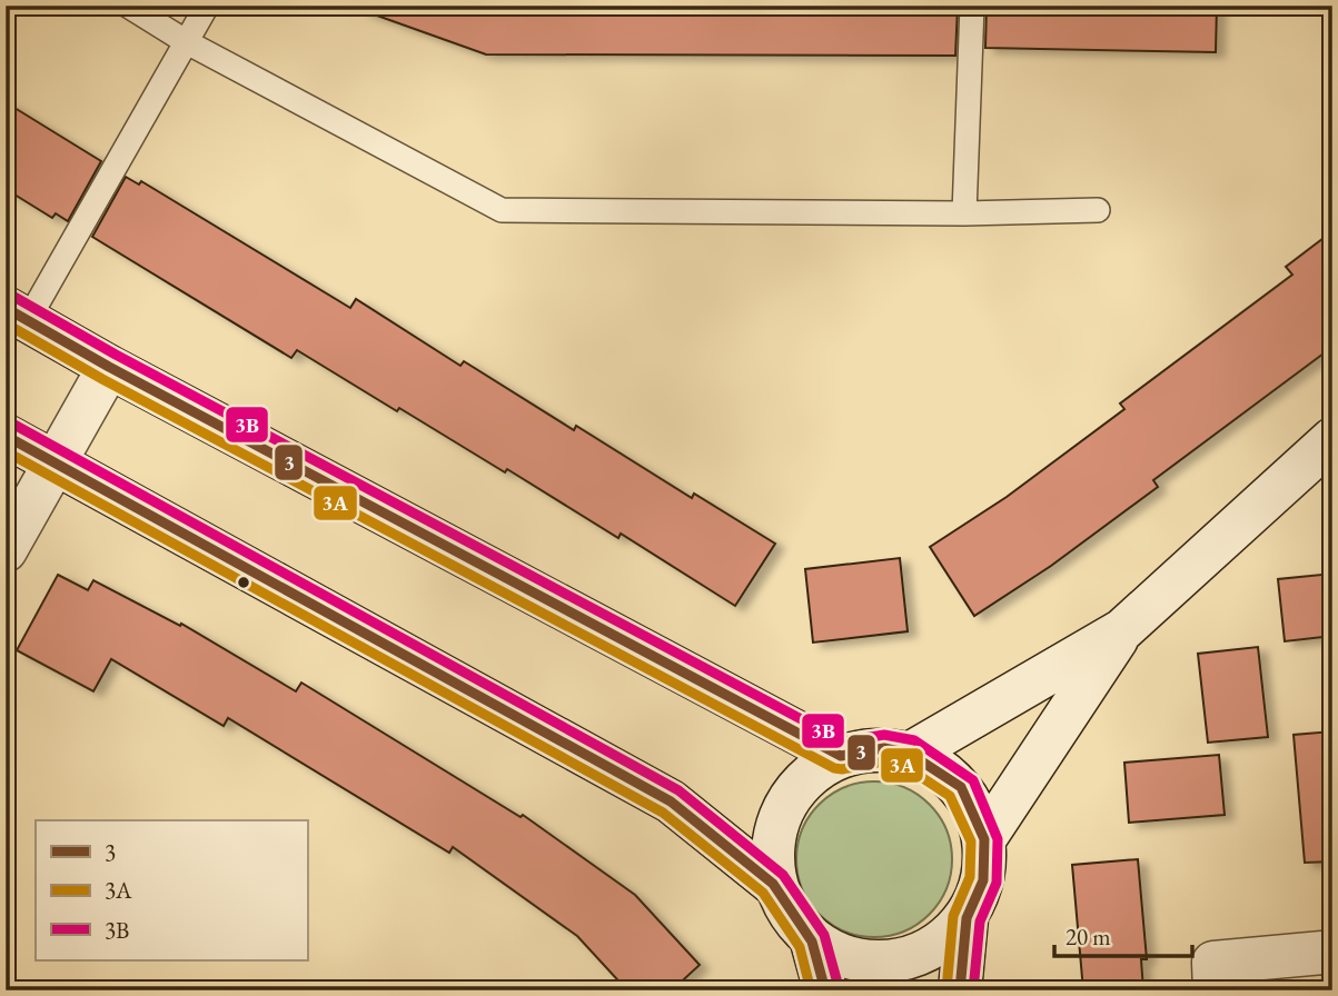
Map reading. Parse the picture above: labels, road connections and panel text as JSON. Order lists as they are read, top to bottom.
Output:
{
  "lines": ["transit line 3B", "transit line 3", "transit line 3A"],
  "legend": ["3", "3A", "3B"],
  "scale_bar": "20 m"
}
